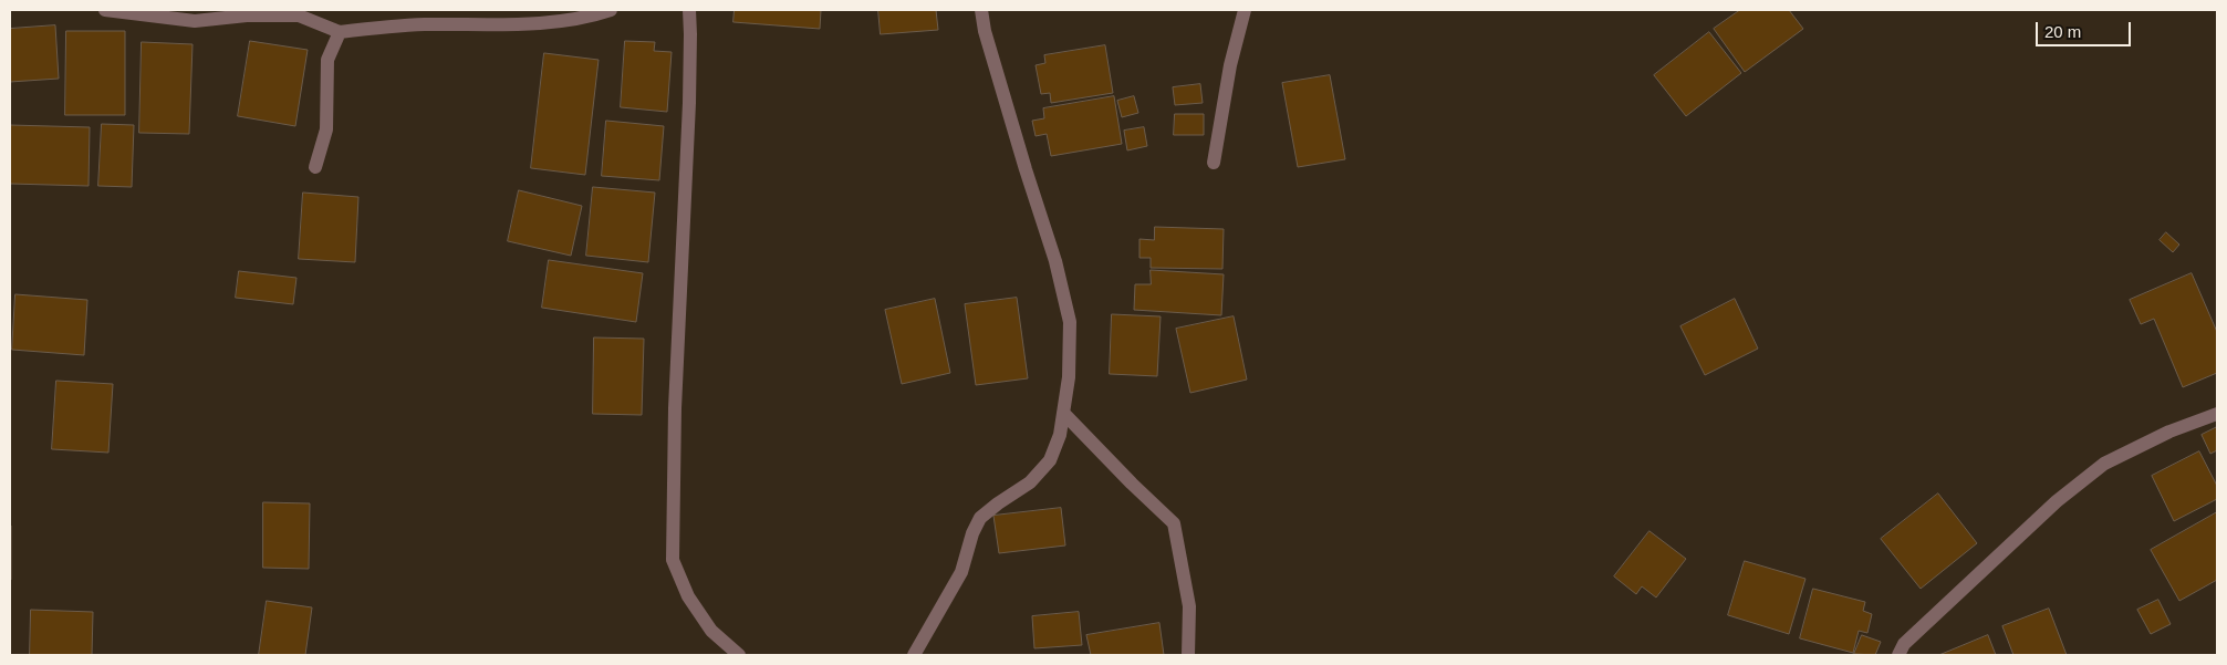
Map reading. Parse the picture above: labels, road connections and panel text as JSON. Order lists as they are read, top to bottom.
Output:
{
  "scale_bar": "20 m"
}
